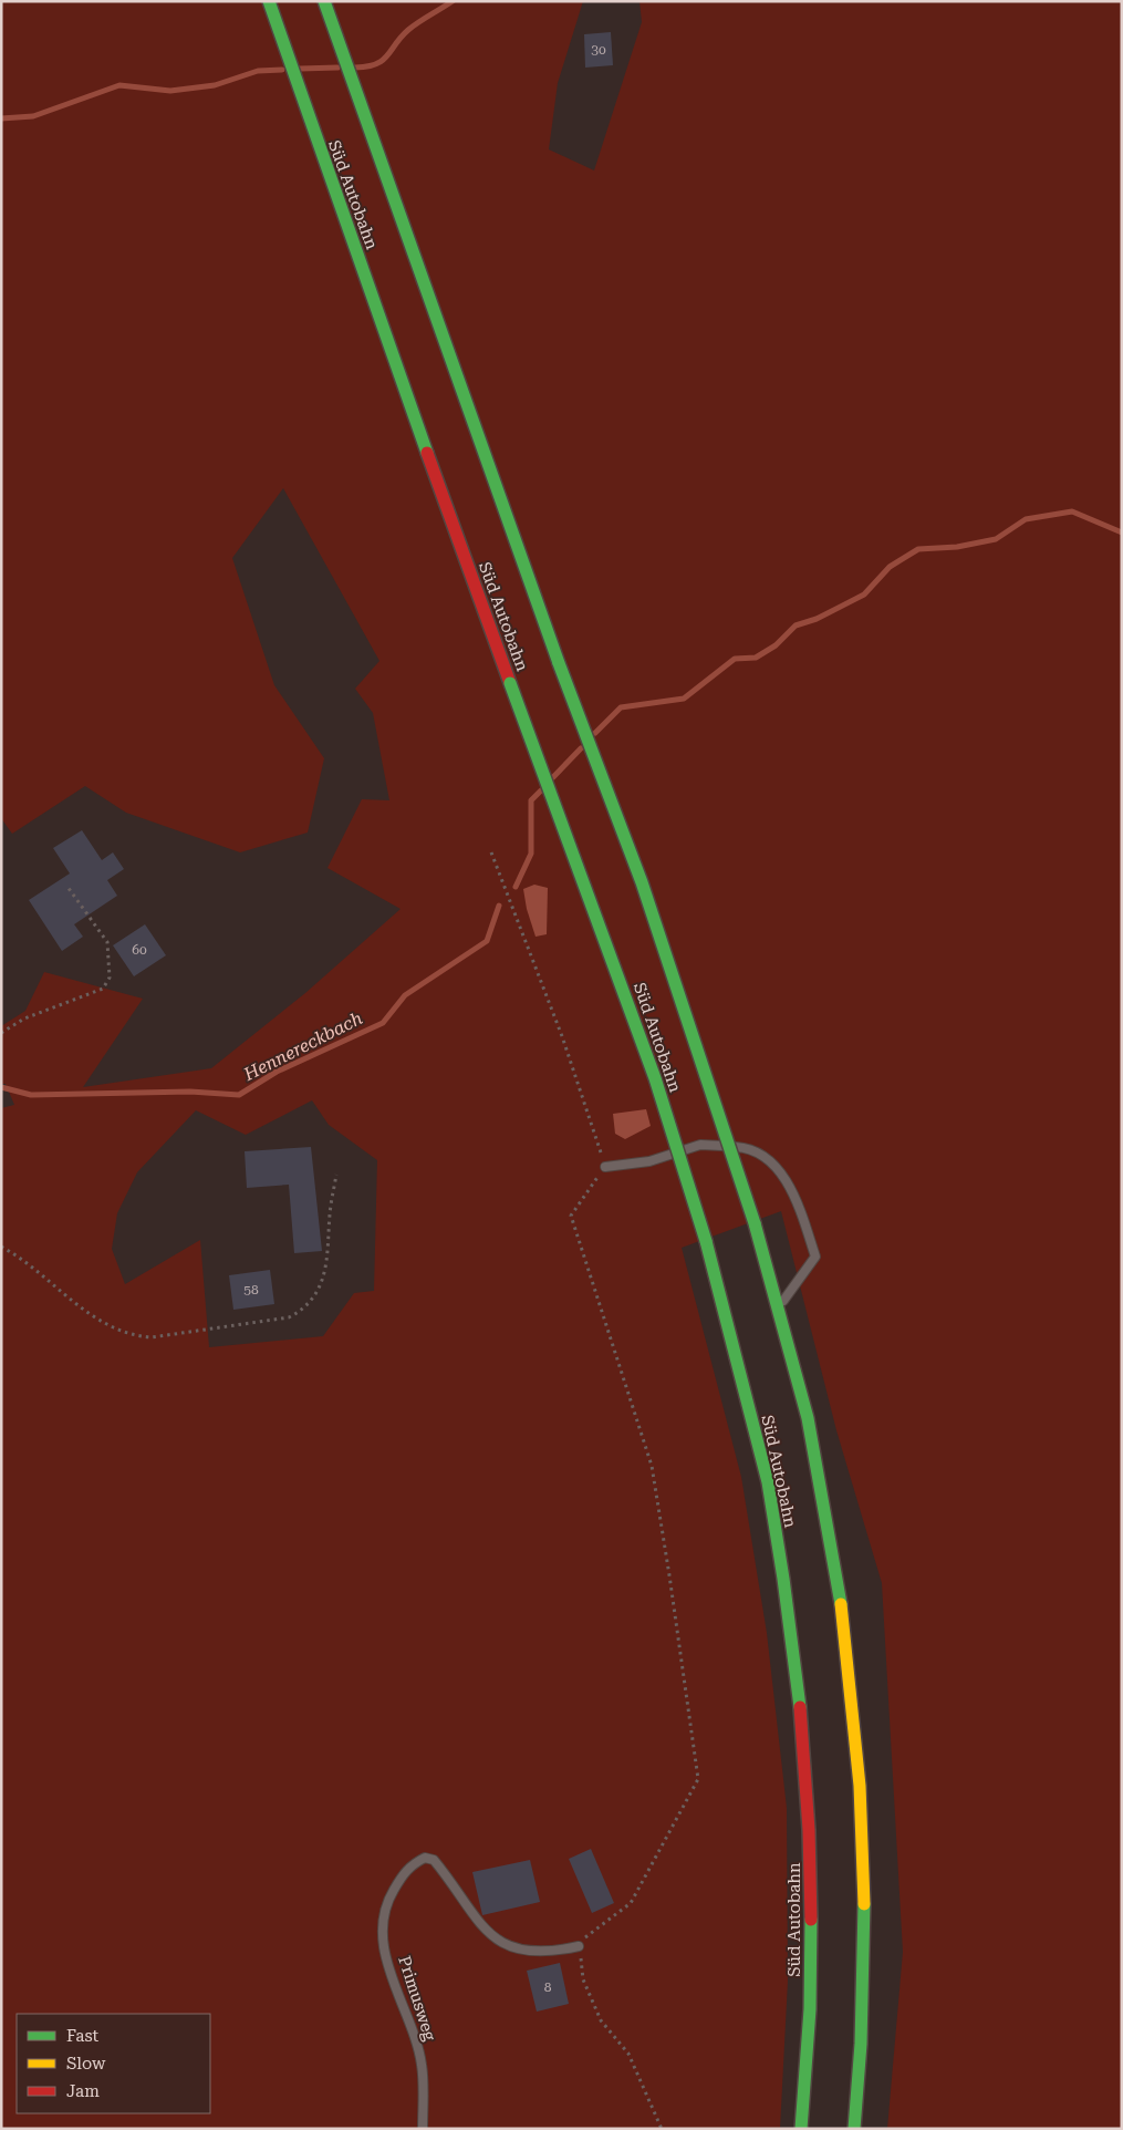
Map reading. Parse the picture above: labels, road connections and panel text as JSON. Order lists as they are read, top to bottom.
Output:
{
  "streets": {
    "highway": ["Süd Autobahn"],
    "lane": ["Primusweg"]
  },
  "water": ["Hennereckbach"],
  "house_numbers": [
    "30",
    "60",
    "58",
    "8"
  ],
  "legend": ["Fast", "Slow", "Jam"]
}
